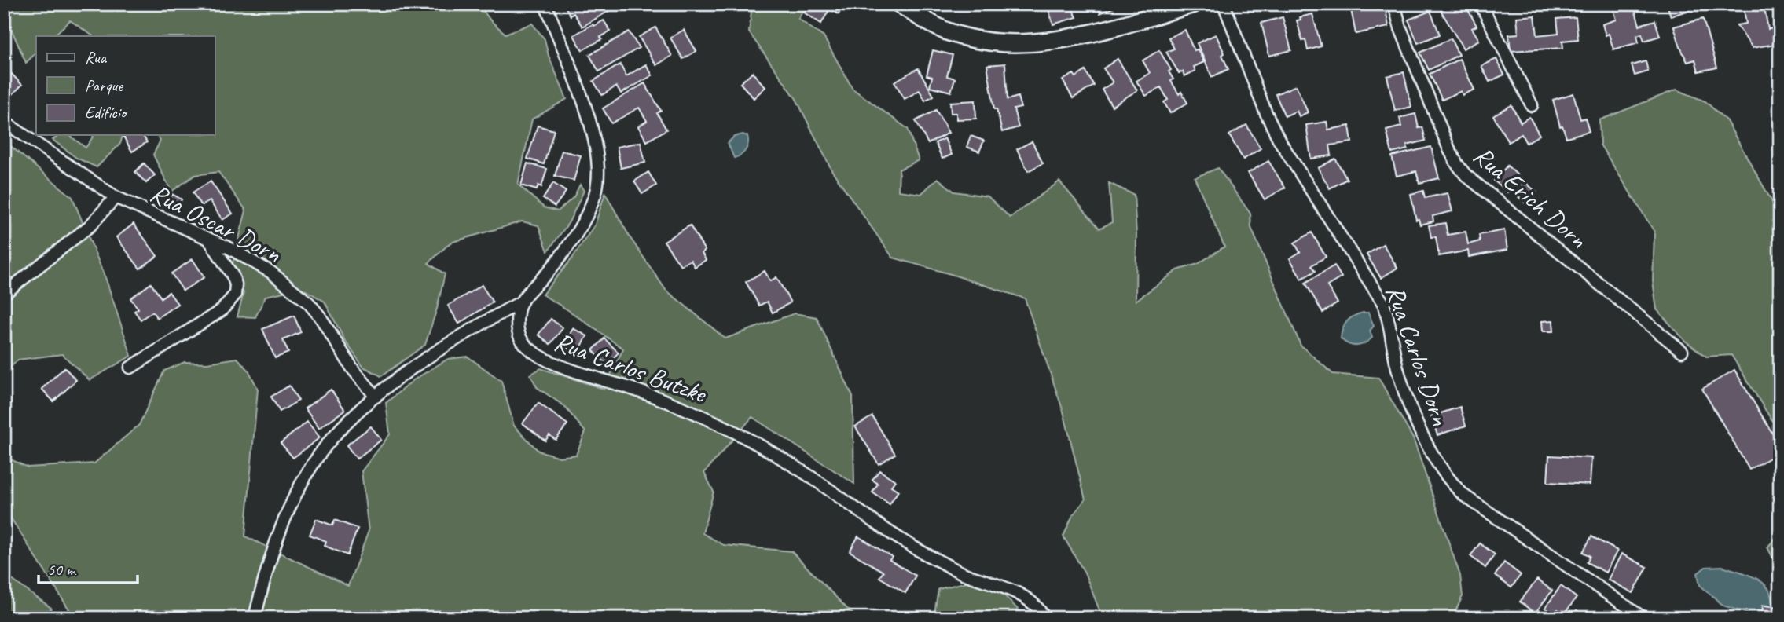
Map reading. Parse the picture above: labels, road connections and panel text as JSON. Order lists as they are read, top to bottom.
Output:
{
  "streets": {
    "street": [
      "Rua Erich Dorn",
      "Rua Oscar Dorn",
      "Rua Carlos Dorn",
      "Rua Carlos Butzke"
    ]
  },
  "legend": ["Rua", "Parque", "Edifício"],
  "scale_bar": "50 m"
}
